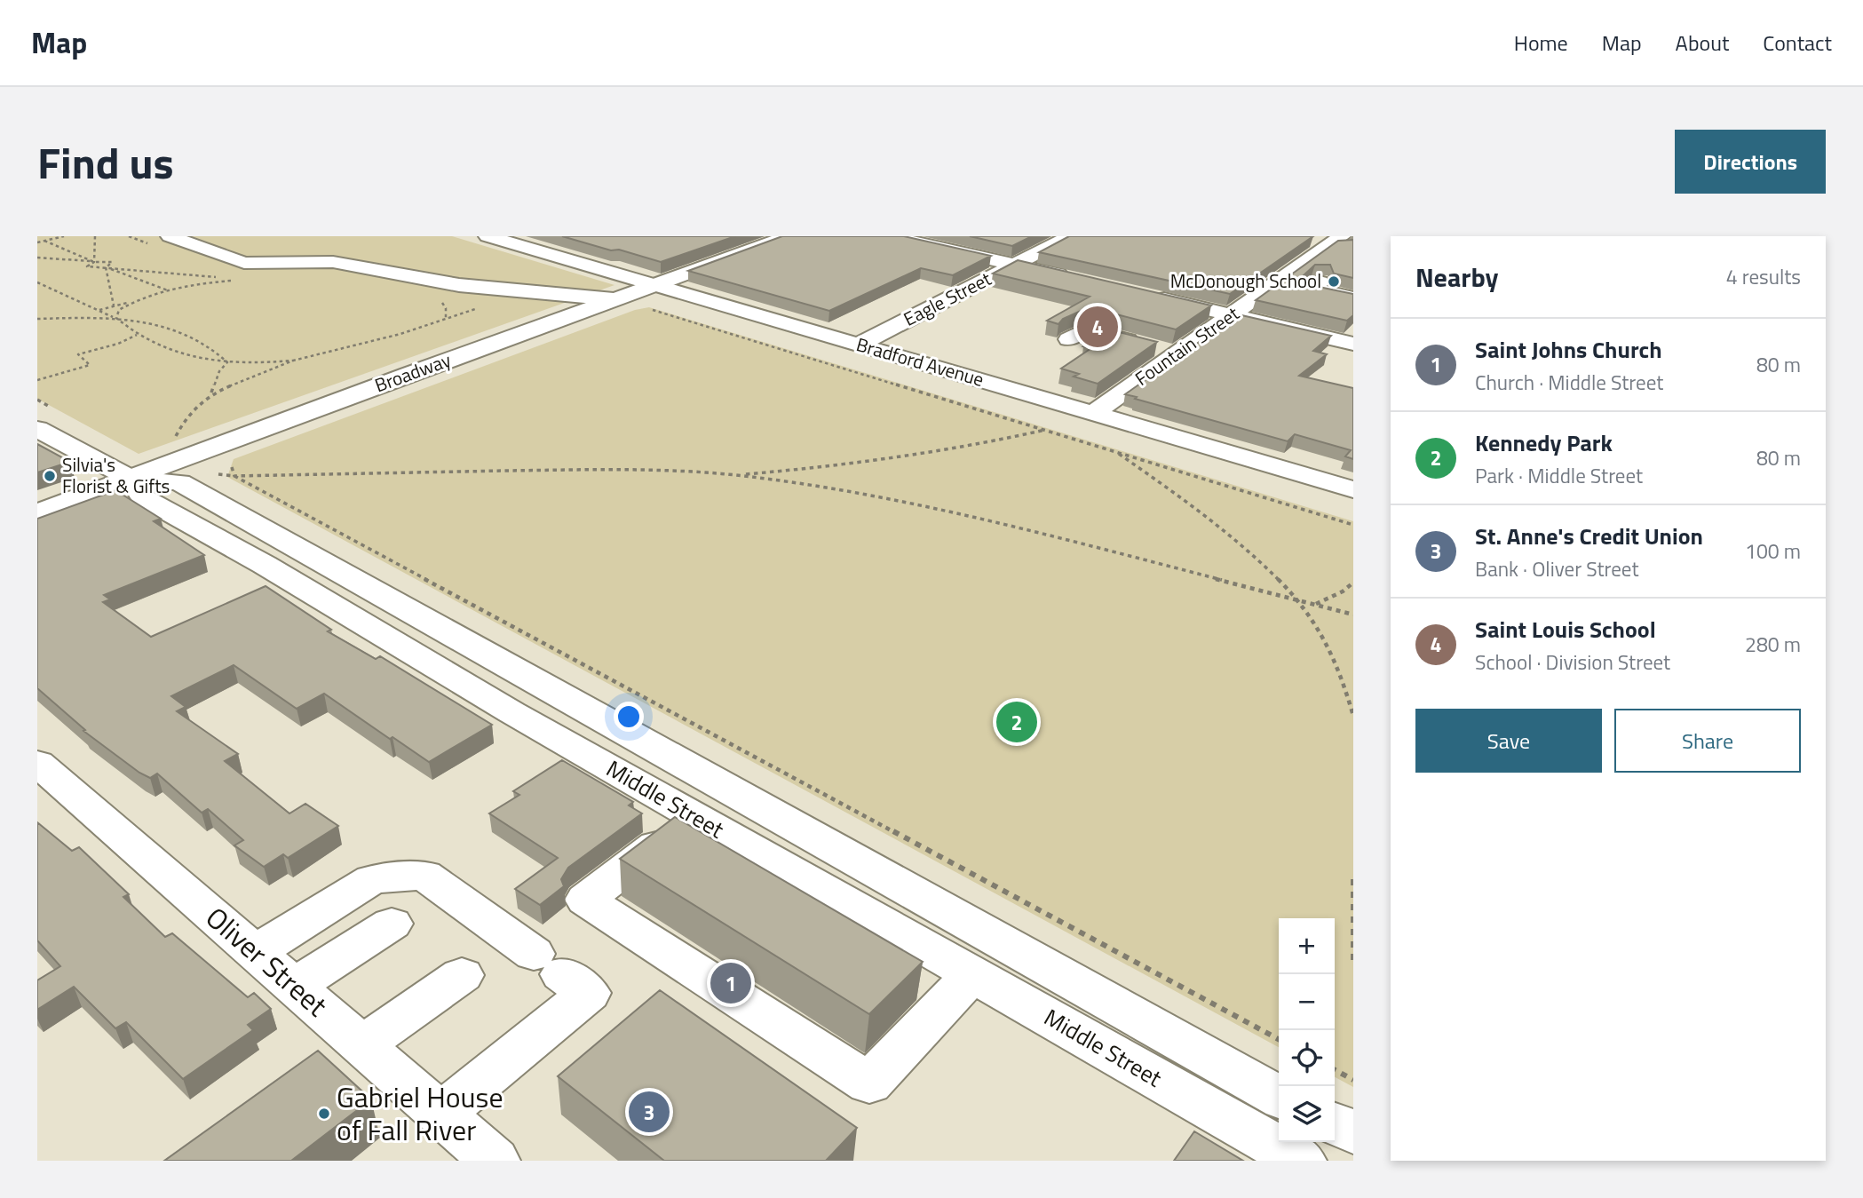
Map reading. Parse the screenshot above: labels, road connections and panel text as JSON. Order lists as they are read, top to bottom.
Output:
{
  "streets": {
    "street": [
      "Eagle Street",
      "Fountain Street",
      "Bradford Avenue",
      "Broadway",
      "Middle Street",
      "Oliver Street"
    ]
  },
  "crossings": [
    ["Eagle Street", "Bradford Avenue"],
    ["Fountain Street", "Bradford Avenue"],
    ["Bradford Avenue", "Broadway"],
    ["Broadway", "Middle Street"]
  ],
  "places": ["McDonough School", "Silvia's Florist & Gifts", "Gabriel House of Fall River"],
  "page": {
    "header": "Map",
    "nav": [
      "Home",
      "Map",
      "About",
      "Contact"
    ],
    "title": "Find us",
    "buttons": [
      "Directions",
      ["Save", "Share"]
    ],
    "heading": ["Nearby", "4 results"],
    "pins": [
      "4",
      "2",
      "1",
      "3"
    ],
    "list": [
      {
        "mark": "1",
        "name": "Saint Johns Church",
        "note": "Church · Middle Street",
        "value": "80 m"
      },
      {
        "mark": "2",
        "name": "Kennedy Park",
        "note": "Park · Middle Street",
        "value": "80 m"
      },
      {
        "mark": "3",
        "name": "St. Anne's Credit Union",
        "note": "Bank · Oliver Street",
        "value": "100 m"
      },
      {
        "mark": "4",
        "name": "Saint Louis School",
        "note": "School · Division Street",
        "value": "280 m"
      }
    ],
    "map_buttons": ["+", "−"]
  }
}
